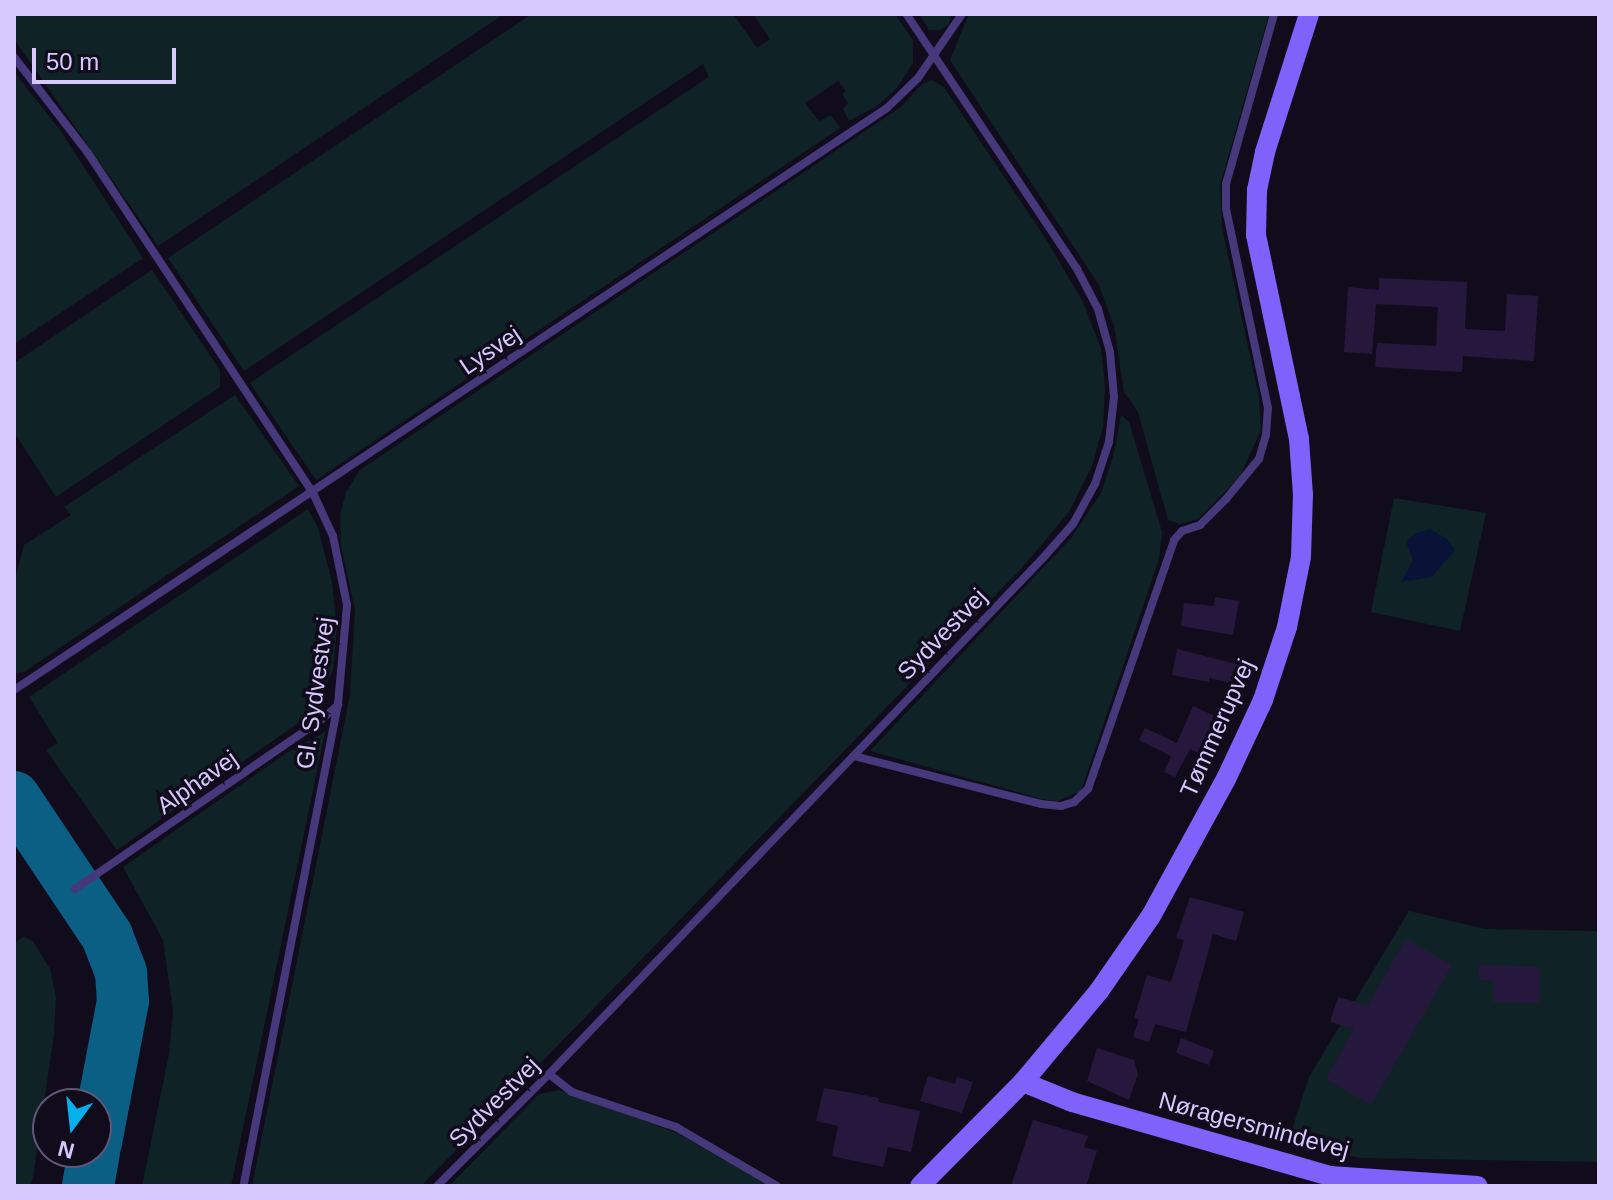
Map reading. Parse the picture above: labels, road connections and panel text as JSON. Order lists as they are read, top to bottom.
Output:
{
  "streets": {
    "street": ["Tømmerupvej", "Nøragersmindevej"],
    "lane": [
      "Lysvej",
      "Sydvestvej",
      "Gl. Sydvestvej",
      "Alphavej"
    ]
  },
  "crossings": [
    ["Lysvej", "Sydvestvej"],
    ["Lysvej", "Gl. Sydvestvej"],
    ["Gl. Sydvestvej", "Alphavej"],
    ["Tømmerupvej", "Nøragersmindevej"]
  ],
  "scale_bar": "50 m",
  "north": "bottom"
}
